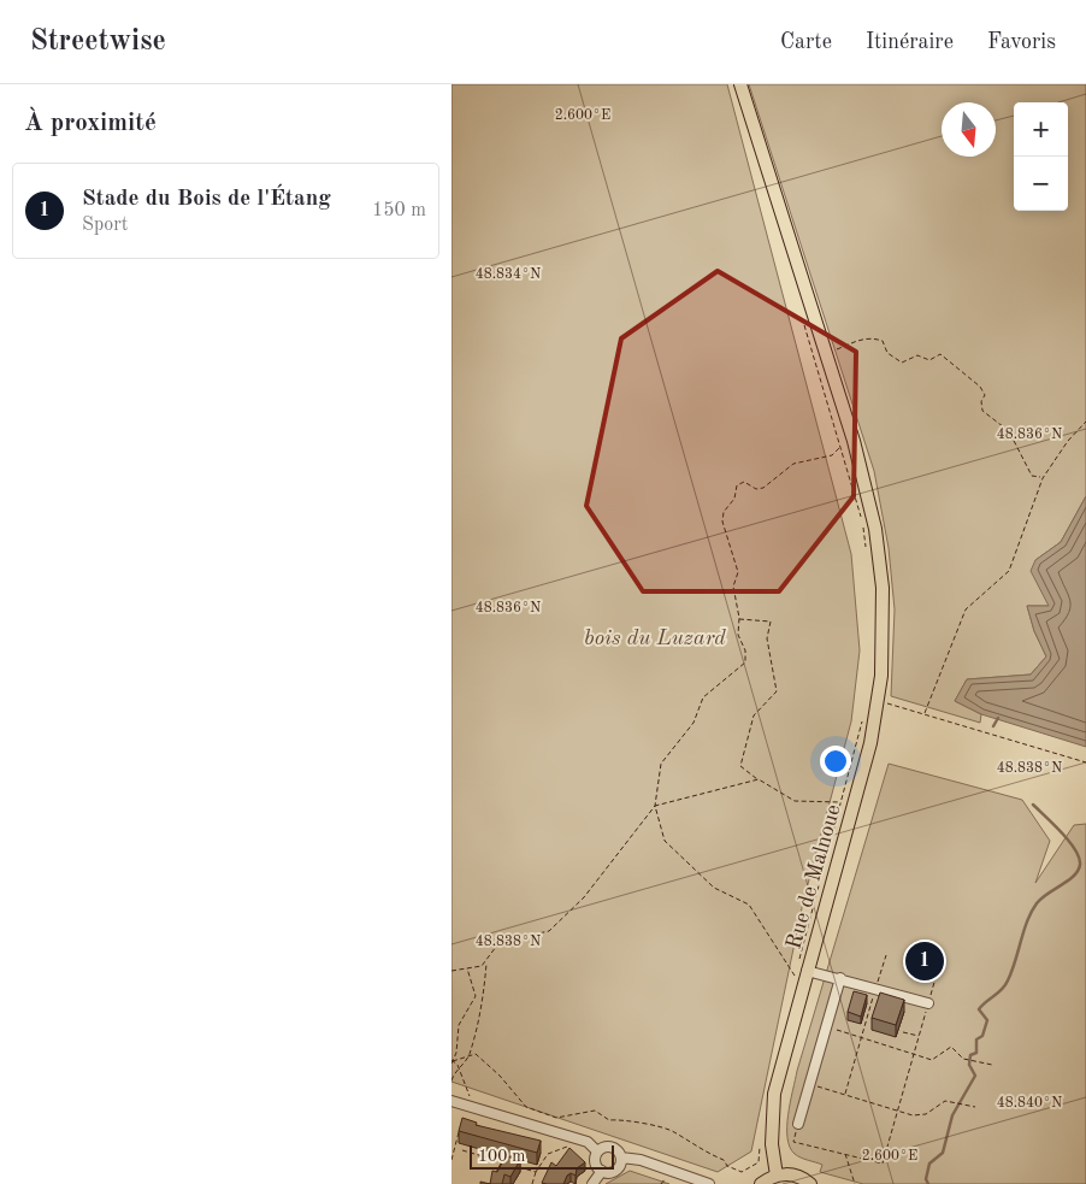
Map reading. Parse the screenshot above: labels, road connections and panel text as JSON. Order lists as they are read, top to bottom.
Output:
{
  "streets": {
    "main road": ["Rue de Malnoue"]
  },
  "parks": ["bois du Luzard"],
  "scale_bar": "100 m",
  "north": "bottom",
  "page": {
    "header": "Streetwise",
    "nav": ["Carte", "Itinéraire", "Favoris"],
    "heading": "À proximité",
    "map_buttons": ["+", "−"],
    "list": [
      {
        "mark": "1",
        "name": "Stade du Bois de l'Étang",
        "note": "Sport",
        "value": "150 m"
      }
    ],
    "pins": "1",
    "scale": "100 m"
  },
  "coordinates": [
    "2.600°E",
    "48.834°N",
    "48.836°N",
    "48.838°N",
    "48.840°N"
  ]
}
